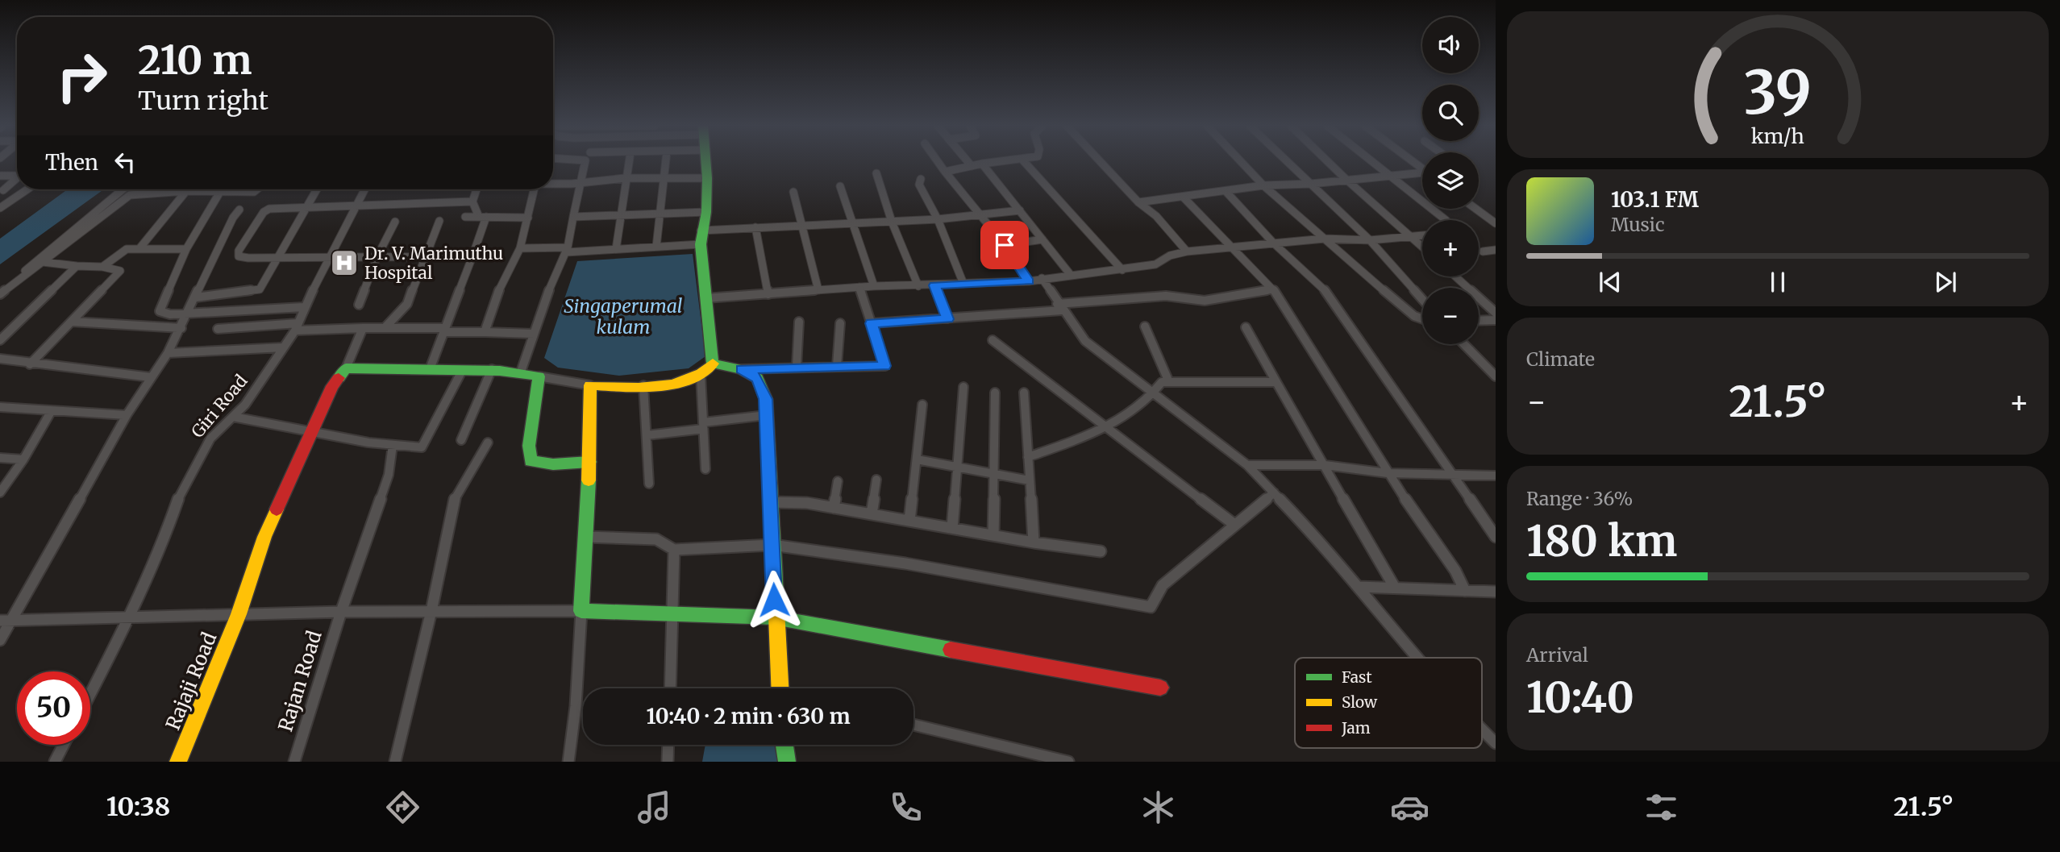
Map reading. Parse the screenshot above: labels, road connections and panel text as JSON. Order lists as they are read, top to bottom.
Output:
{
  "streets": {
    "street": ["Giri Road", "Rajaji Road", "Rajan Road"]
  },
  "water": ["Singaperumal kulam"],
  "places": {
    "hospital": ["Dr. V. Marimuthu Hospital"]
  },
  "legend": ["Fast", "Slow", "Jam"],
  "page": {
    "map_buttons": ["+", "−"],
    "turn": ["210 m", "Turn right"],
    "then": "Then",
    "song": ["103.1 FM", "Music"],
    "tile": [
      "Climate",
      ["Range · 36%", "180 km"],
      ["Arrival", "10:40"]
    ],
    "heat": ["−", "21.5°", "+"],
    "limit": "50",
    "trip": "10:40 · 2 min · 630 m",
    "tabs": ["10:38", "21.5°"],
    "gauge": ["39", "km/h"]
  }
}
